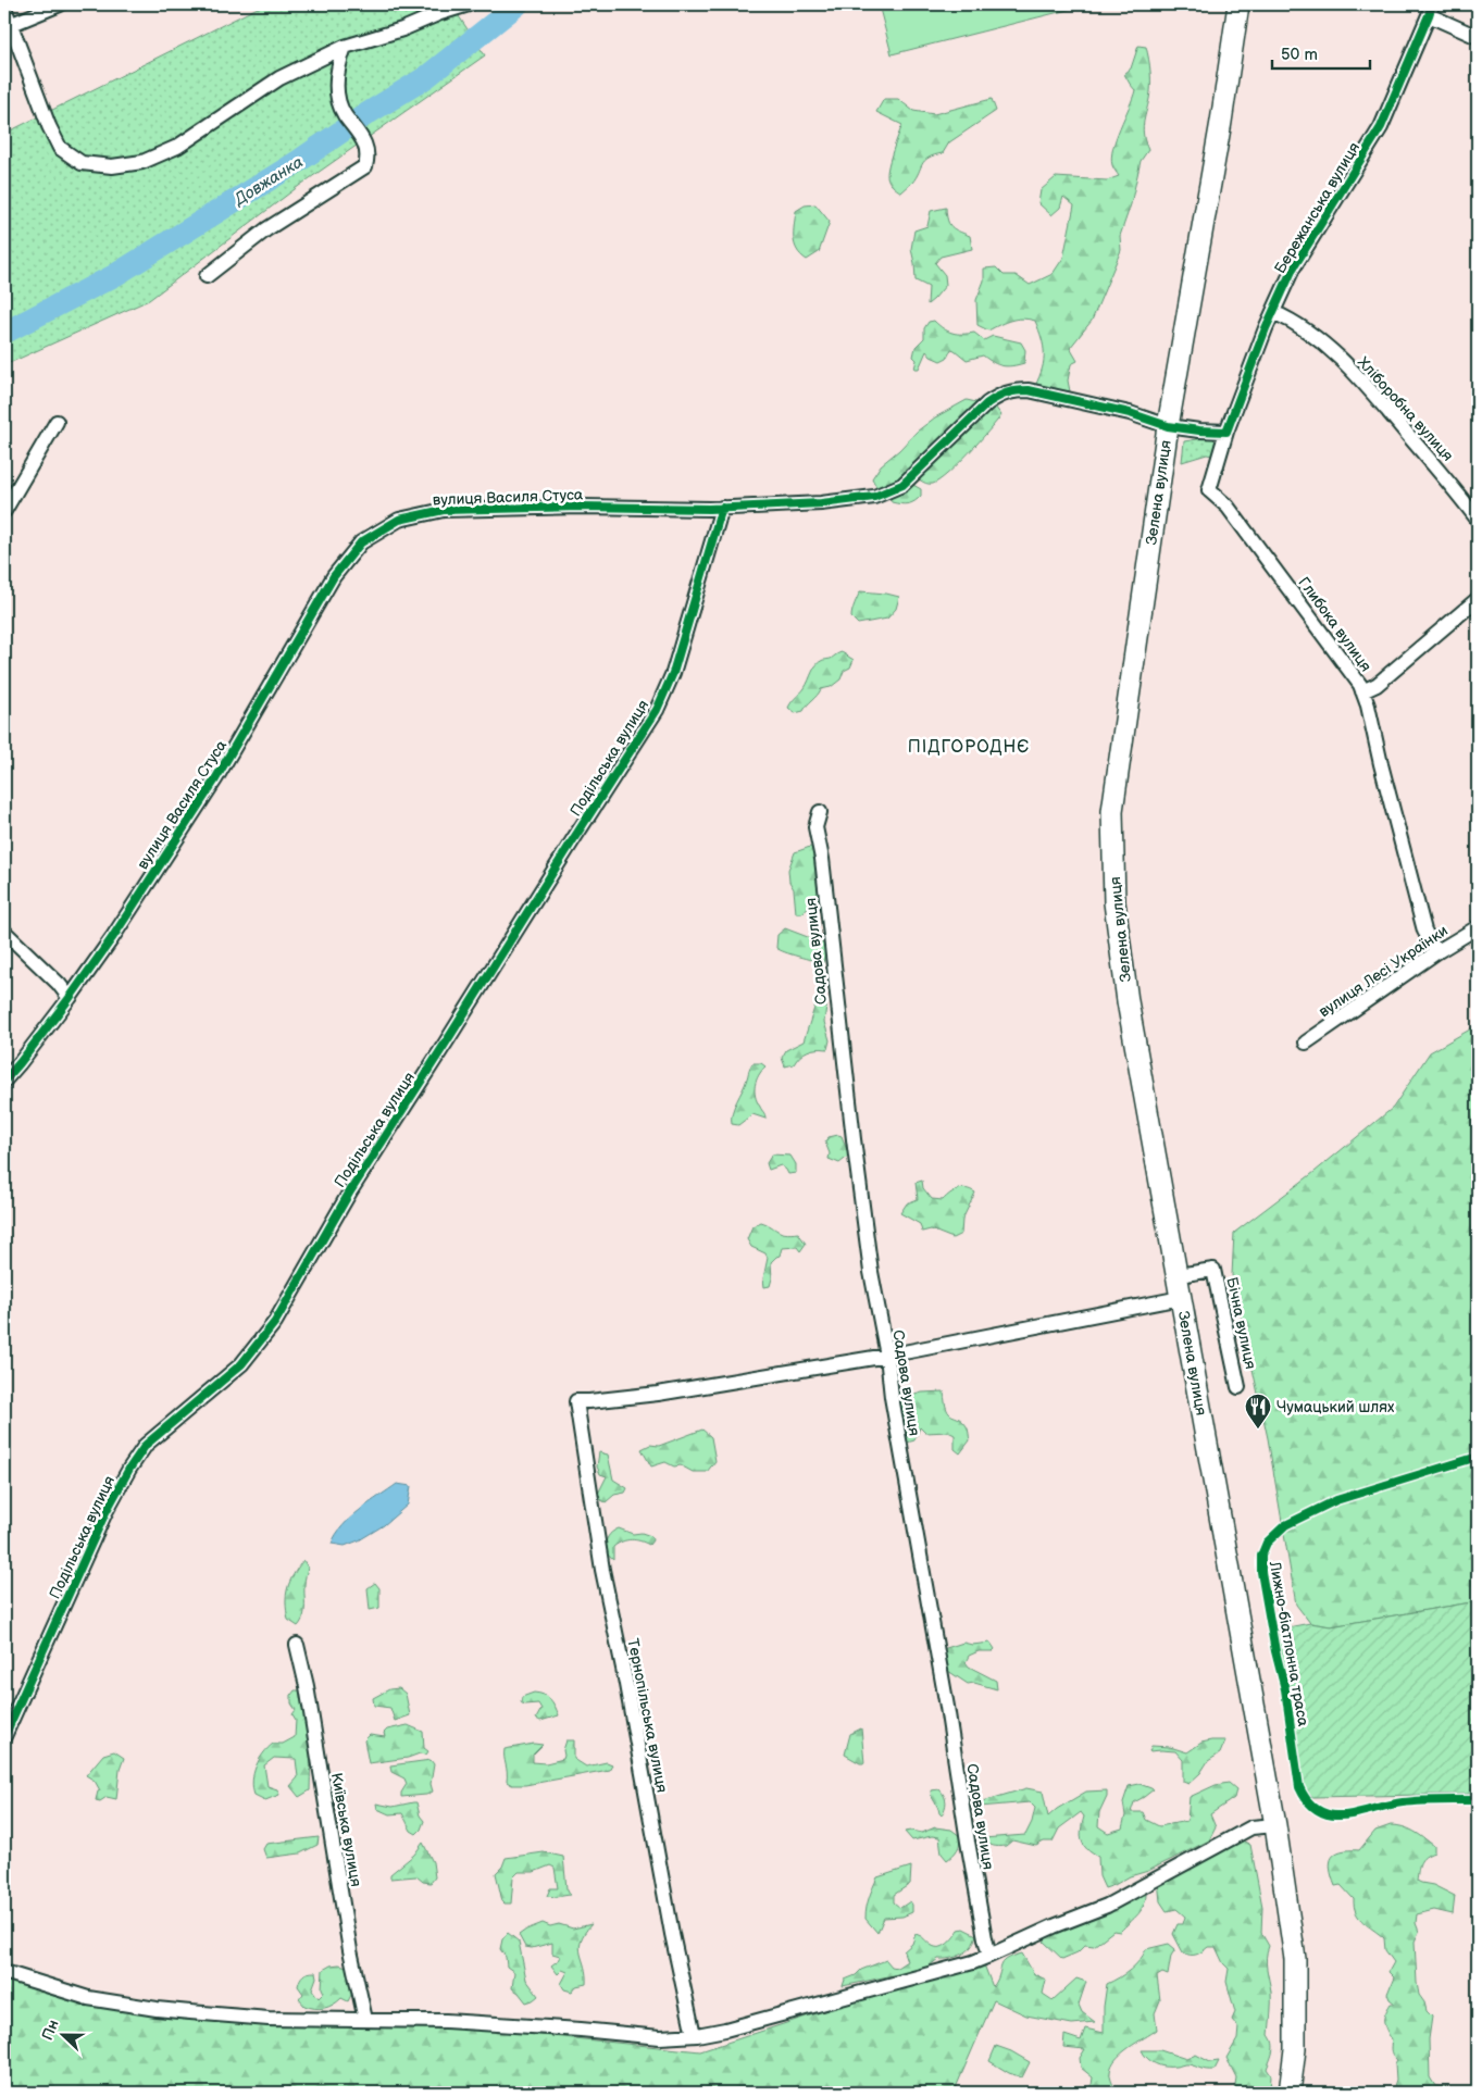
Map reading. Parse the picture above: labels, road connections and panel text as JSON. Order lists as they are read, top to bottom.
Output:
{
  "streets": {
    "highway": ["Зелена вулиця"],
    "street": [
      "Бережанська вулиця",
      "Хліборобна вулиця",
      "вулиця Василя Стуса",
      "Глибока вулиця",
      "Подільська вулиця",
      "Садова вулиця",
      "вулиця Лесі Українки",
      "Бічна вулиця",
      "Тернопільська вулиця",
      "Київська вулиця"
    ],
    "cycle path": ["Лижно-біатлонна траса"]
  },
  "crossings": [
    ["Бережанська вулиця", "Хліборобна вулиця"],
    ["Бережанська вулиця", "Глибока вулиця"],
    ["Зелена вулиця", "вулиця Василя Стуса"],
    ["Зелена вулиця", "Бічна вулиця"],
    ["вулиця Василя Стуса", "Подільська вулиця"],
    ["Глибока вулиця", "вулиця Лесі Українки"],
    ["Садова вулиця", "Тернопільська вулиця"]
  ],
  "districts": ["ПІДГОРОДНЄ"],
  "water": ["Довжанка"],
  "places": {
    "restaurant": ["Чумацький шлях"]
  },
  "scale_bar": "50 m",
  "north": "left"
}
